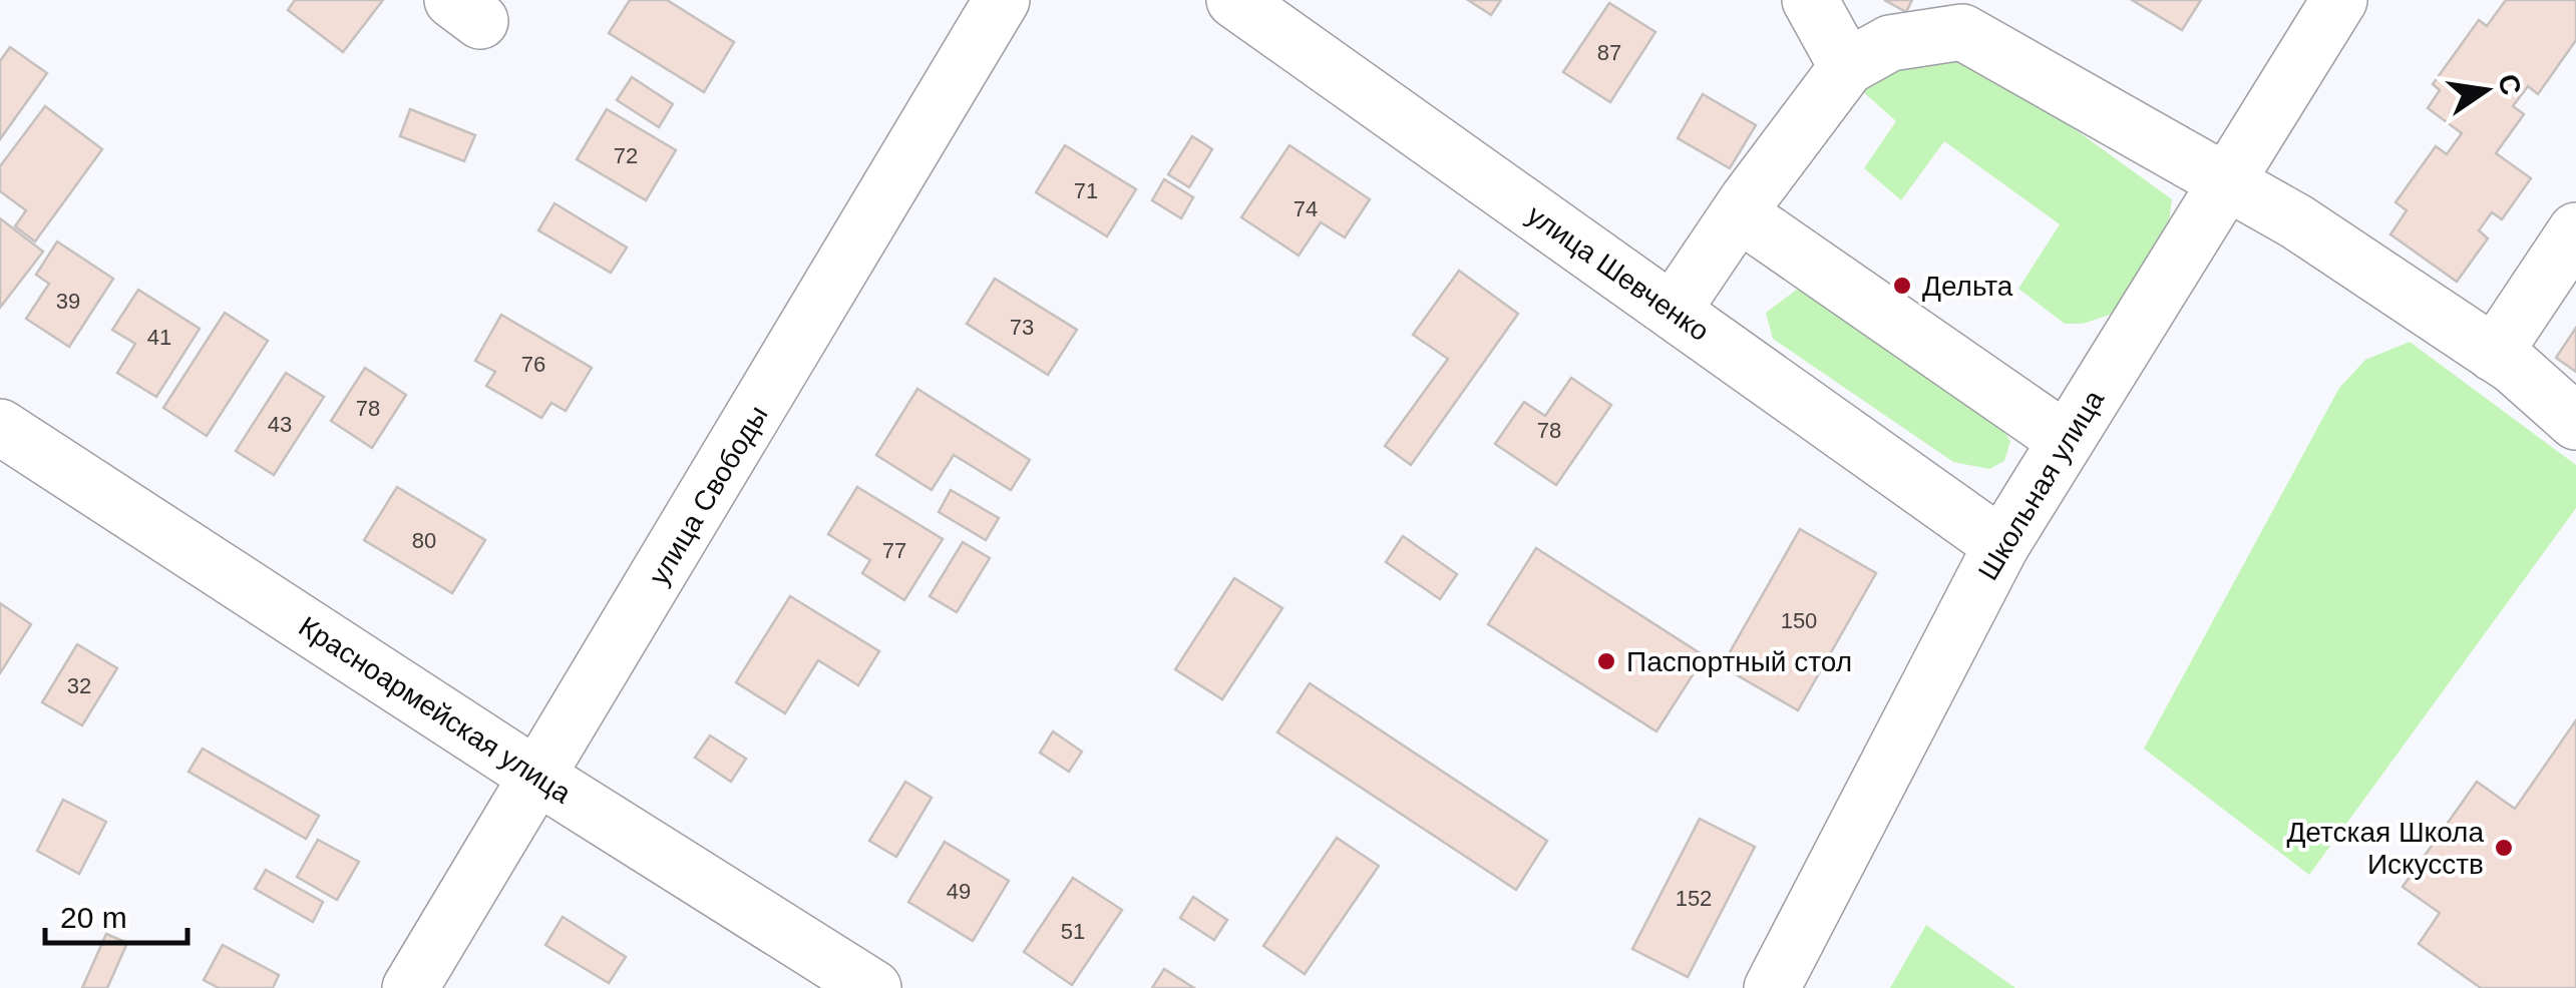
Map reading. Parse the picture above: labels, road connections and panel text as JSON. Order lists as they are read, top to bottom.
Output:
{
  "streets": {
    "street": [
      "улица Шевченко",
      "Школьная улица",
      "улица Свободы",
      "Красноармейская улица"
    ]
  },
  "crossings": [
    ["улица Шевченко", "Школьная улица"],
    ["улица Свободы", "Красноармейская улица"]
  ],
  "places": ["Дельта", "Паспортный стол", "Детская Школа Искусств"],
  "house_numbers": [
    "87",
    "72",
    "71",
    "74",
    "39",
    "73",
    "41",
    "76",
    "78",
    "43",
    "78",
    "80",
    "77",
    "150",
    "32",
    "49",
    "152",
    "51"
  ],
  "scale_bar": "20 m",
  "north": "right"
}
